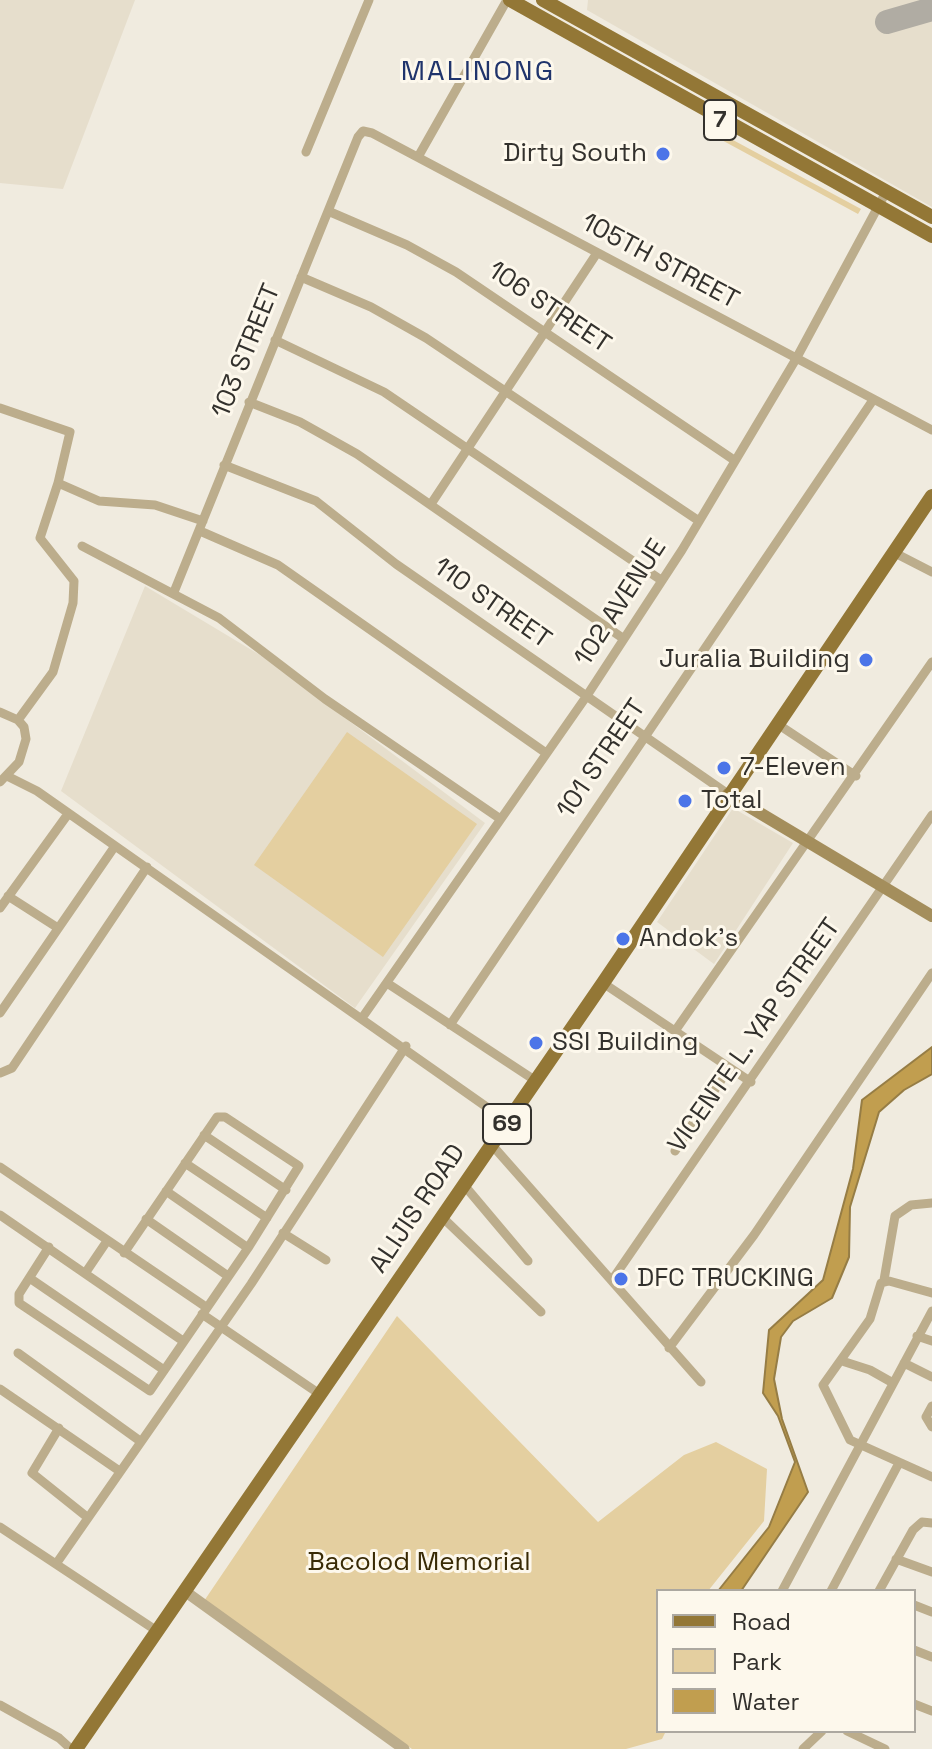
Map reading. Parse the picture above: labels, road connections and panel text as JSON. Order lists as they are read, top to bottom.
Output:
{
  "streets": {
    "main road": ["7", "69", "ALIJIS ROAD"],
    "street": [
      "105TH STREET",
      "106 STREET",
      "103 STREET",
      "102 AVENUE",
      "110 STREET",
      "101 STREET",
      "VICENTE L. YAP STREET"
    ]
  },
  "crossings": [
    ["7", "102 AVENUE"],
    ["105TH STREET", "103 STREET"],
    ["105TH STREET", "102 AVENUE"],
    ["105TH STREET", "101 STREET"],
    ["106 STREET", "103 STREET"],
    ["106 STREET", "102 AVENUE"],
    ["103 STREET", "110 STREET"],
    ["102 AVENUE", "110 STREET"],
    ["110 STREET", "101 STREET"],
    ["110 STREET", "ALIJIS ROAD"]
  ],
  "districts": ["MALINONG"],
  "parks": ["Bacolod Memorial"],
  "places": [
    "Dirty South",
    "Juralia Building",
    "7-Eleven",
    "Total",
    "Andok's",
    "SSI Building",
    "DFC TRUCKING"
  ],
  "legend": ["Road", "Park", "Water"]
}
